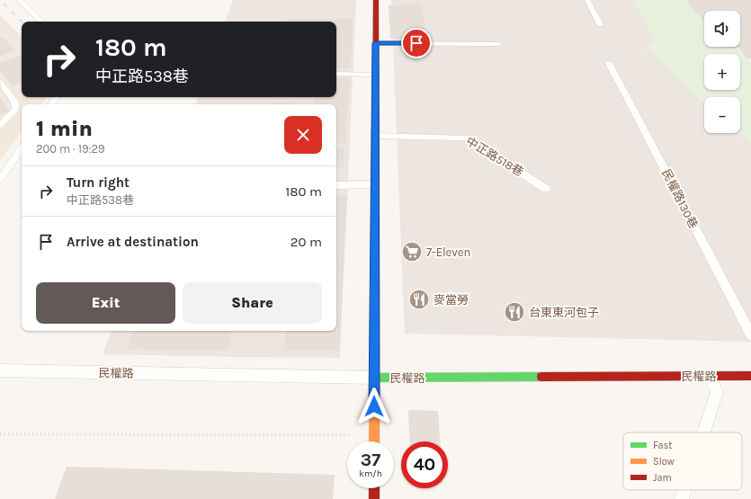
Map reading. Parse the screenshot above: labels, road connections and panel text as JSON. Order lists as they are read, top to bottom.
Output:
{
  "streets": {
    "street": ["民權路"],
    "lane": ["中正路518巷", "民權路130巷"]
  },
  "places": {
    "supermarket": ["7-Eleven"],
    "restaurant": ["麥當勞", "台東東河包子"]
  },
  "legend": ["Fast", "Slow", "Jam"],
  "page": {
    "map_buttons": ["+", "−"],
    "turn": ["180 m", "中正路538巷"],
    "heading": ["1 min", "200 m · 19:29"],
    "list": [
      {
        "name": "Turn right",
        "note": "中正路538巷",
        "value": "180 m"
      },
      {
        "name": "Arrive at destination",
        "value": "20 m"
      }
    ],
    "buttons": ["Exit", "Share"],
    "speed": "37 km/h",
    "limit": "40"
  }
}
